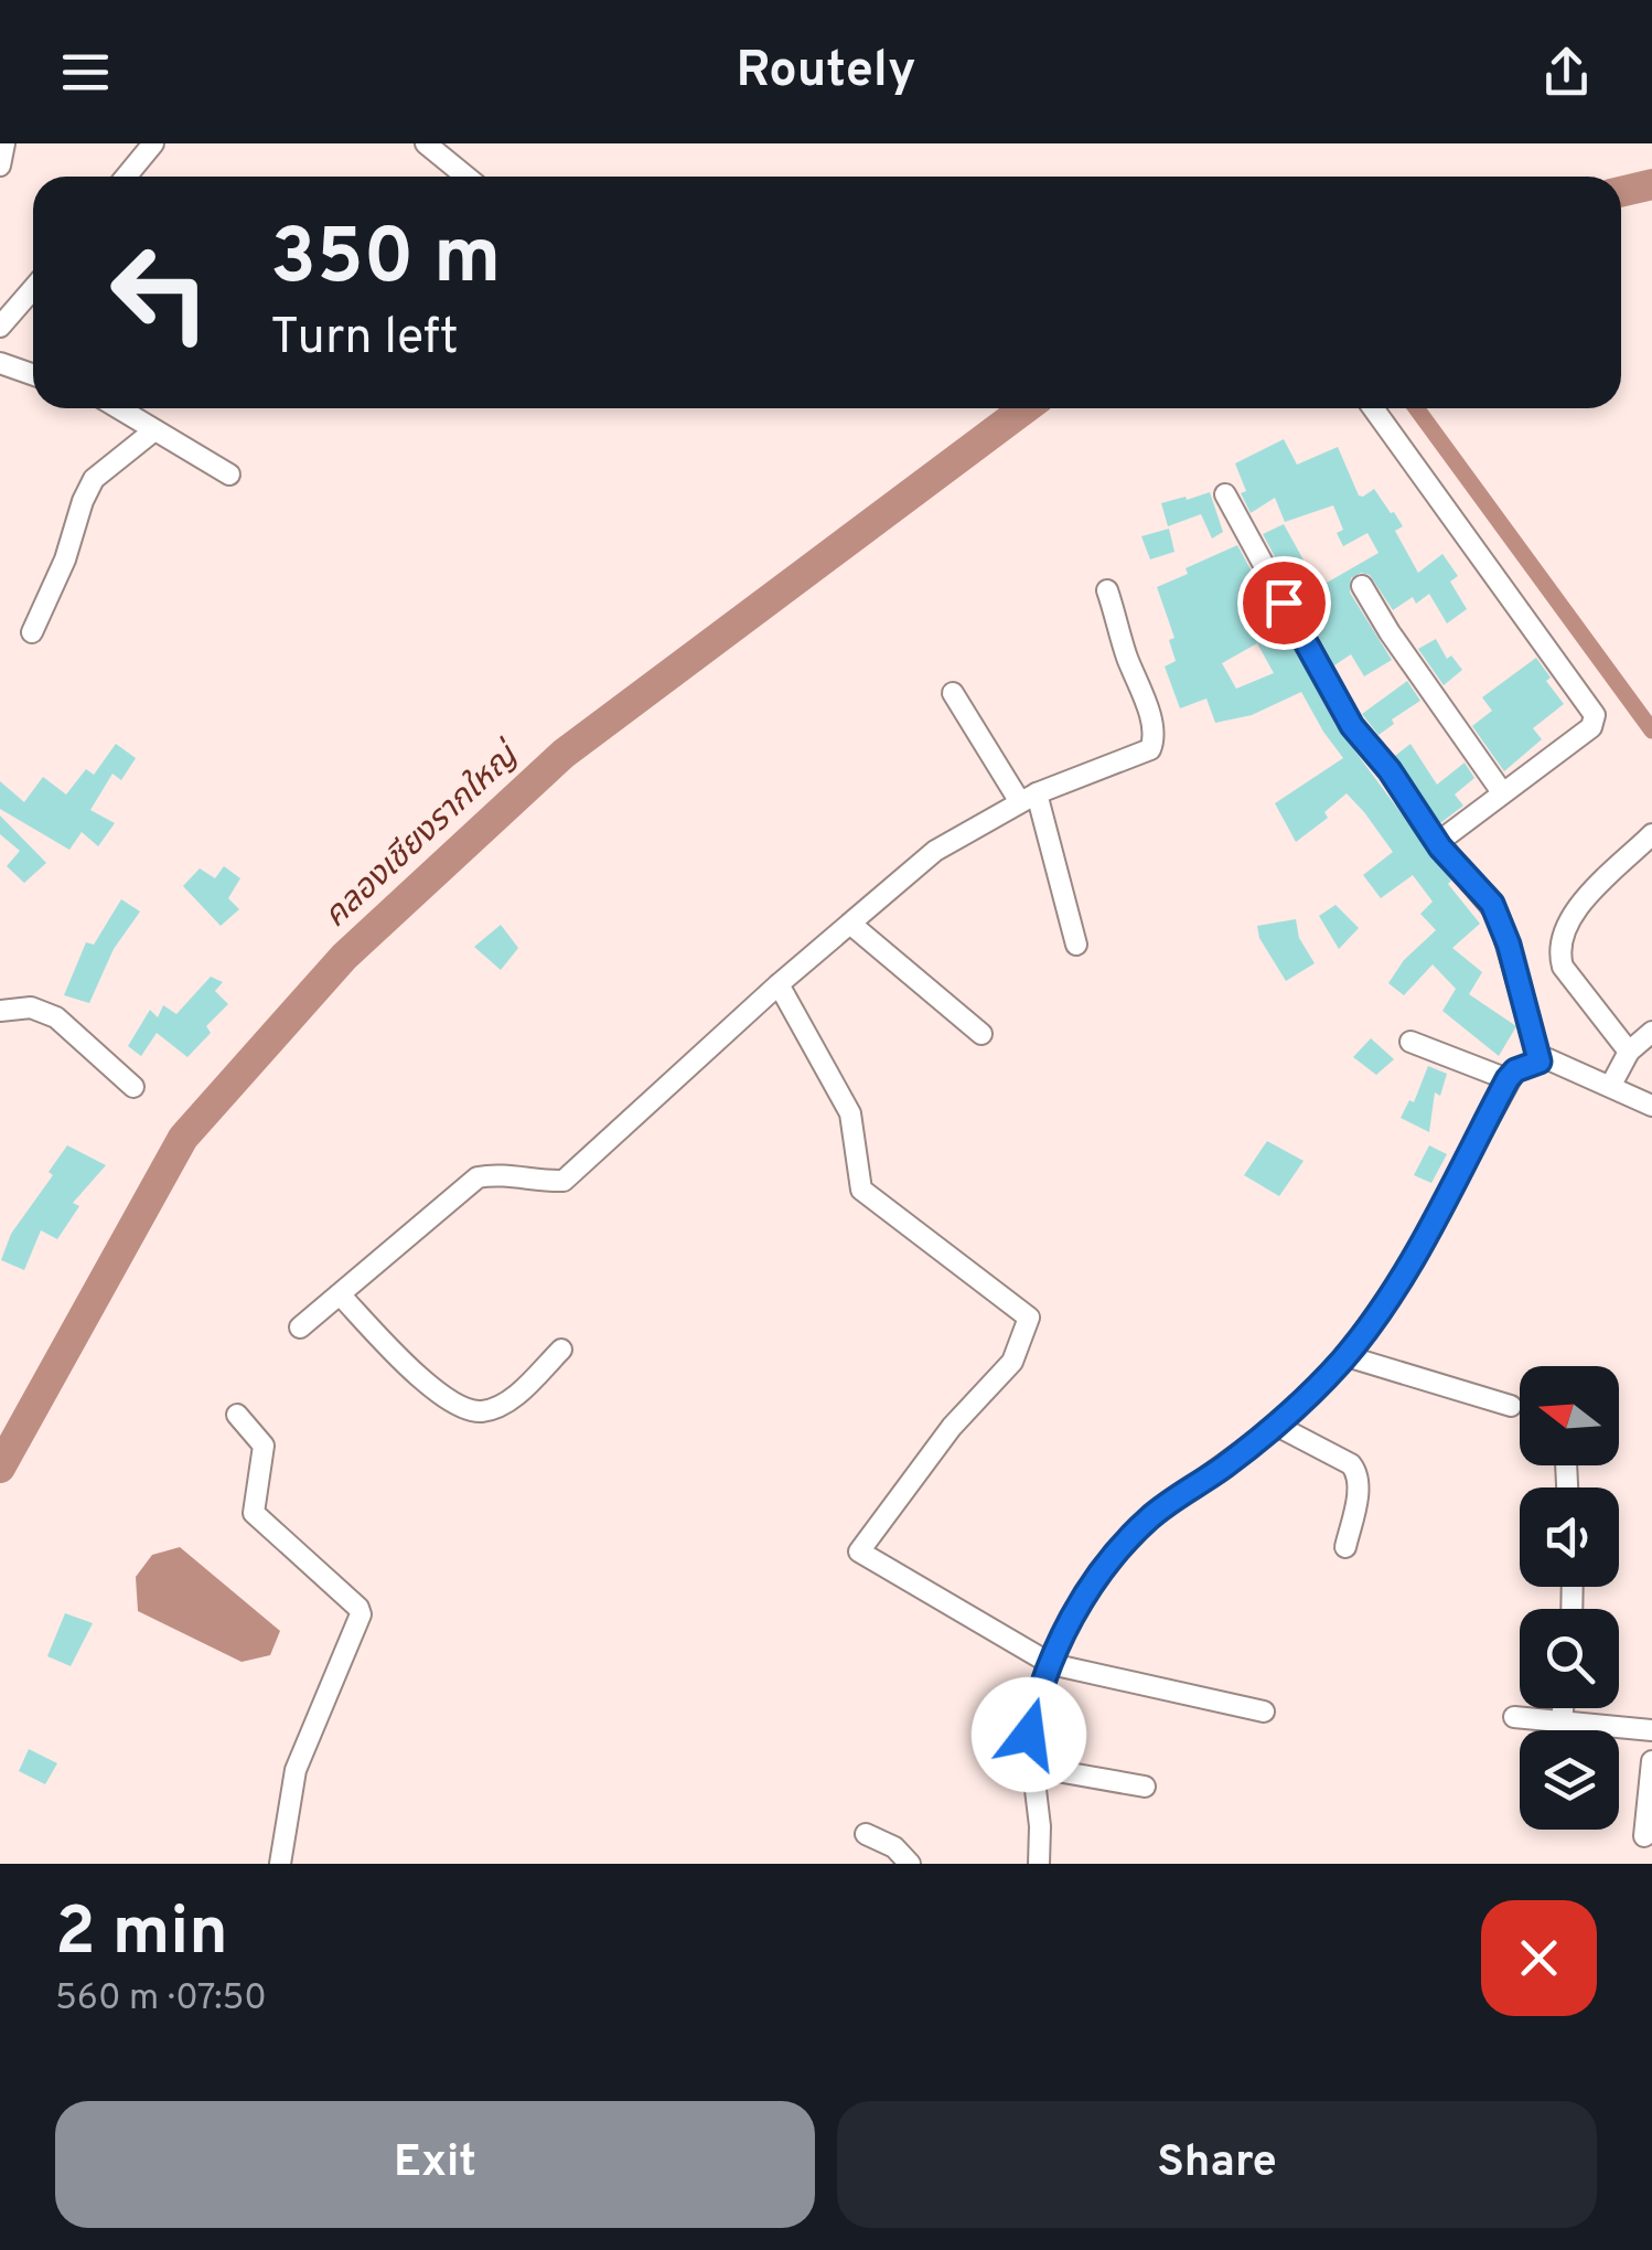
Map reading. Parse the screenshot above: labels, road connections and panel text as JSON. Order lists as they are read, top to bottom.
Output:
{
  "water": ["คลองเชียงรากใหญ่"],
  "north": "left",
  "page": {
    "header": "Routely",
    "turn": ["350 m", "Turn left"],
    "heading": ["2 min", "560 m · 07:50"],
    "buttons": ["Exit", "Share"]
  }
}
